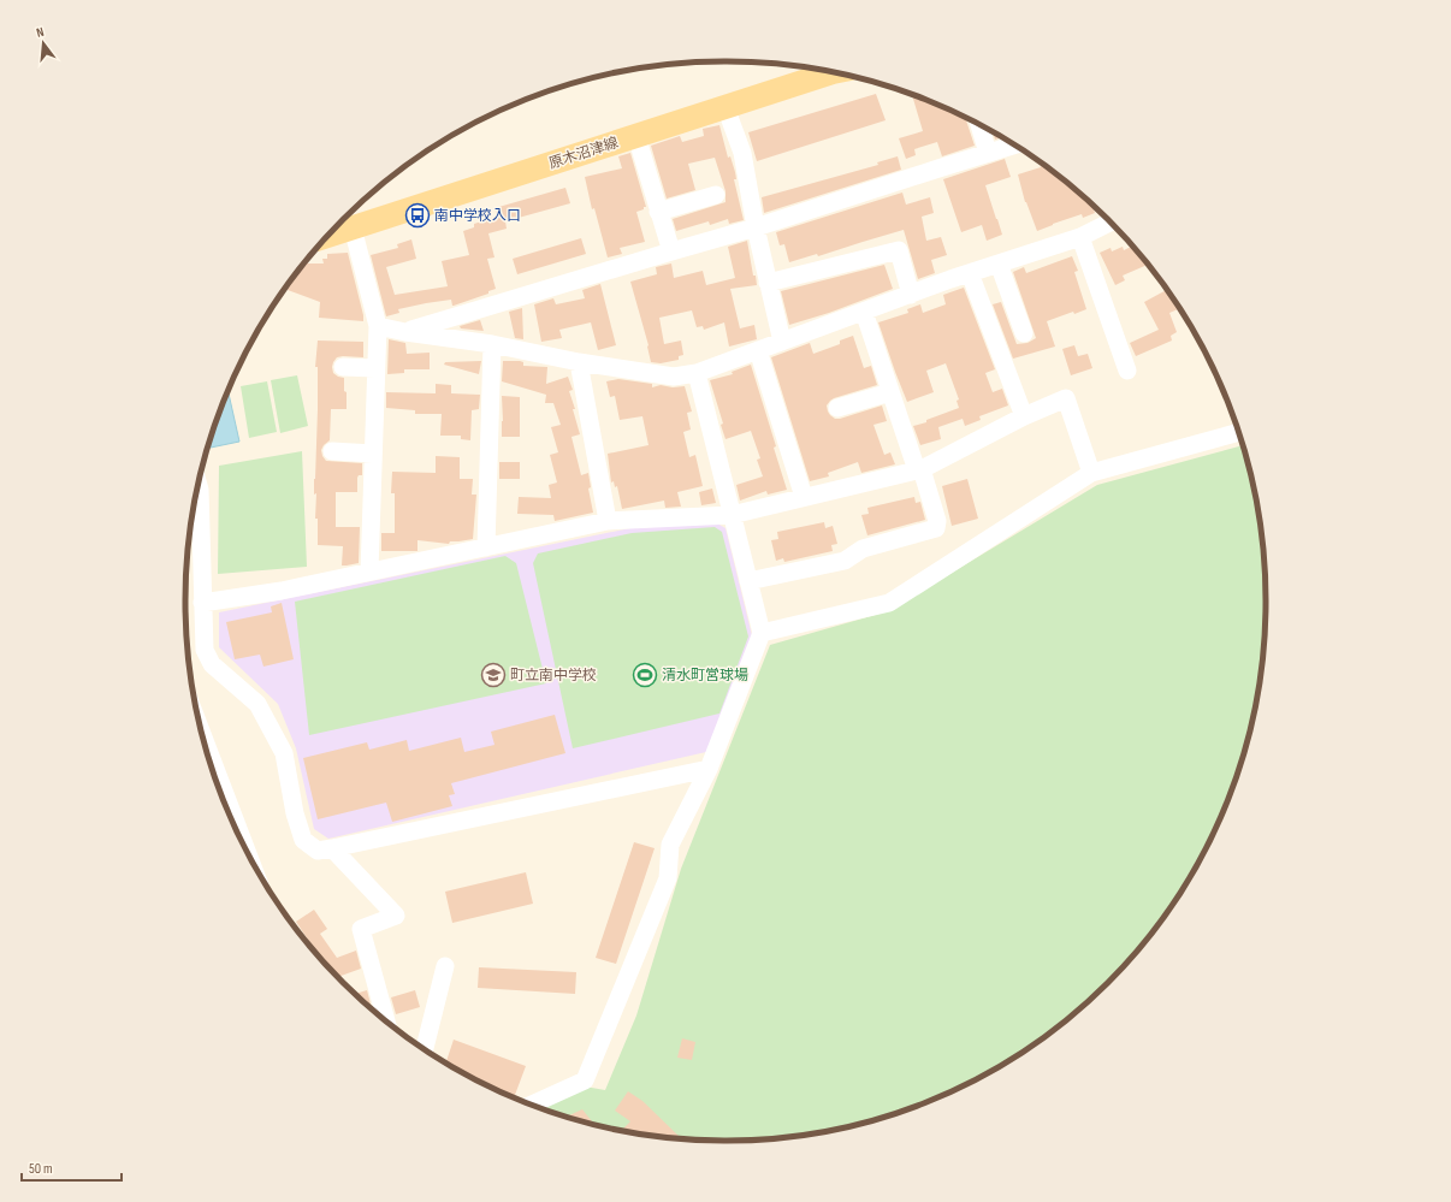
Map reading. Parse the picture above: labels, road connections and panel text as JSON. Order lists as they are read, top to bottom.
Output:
{
  "streets": {
    "main road": ["原木沼津線"]
  },
  "places": {
    "bus stop": ["南中学校入口"],
    "school or university": ["町立南中学校"],
    "sports": ["清水町営球場"]
  },
  "scale_bar": "50 m",
  "north": "top"
}
